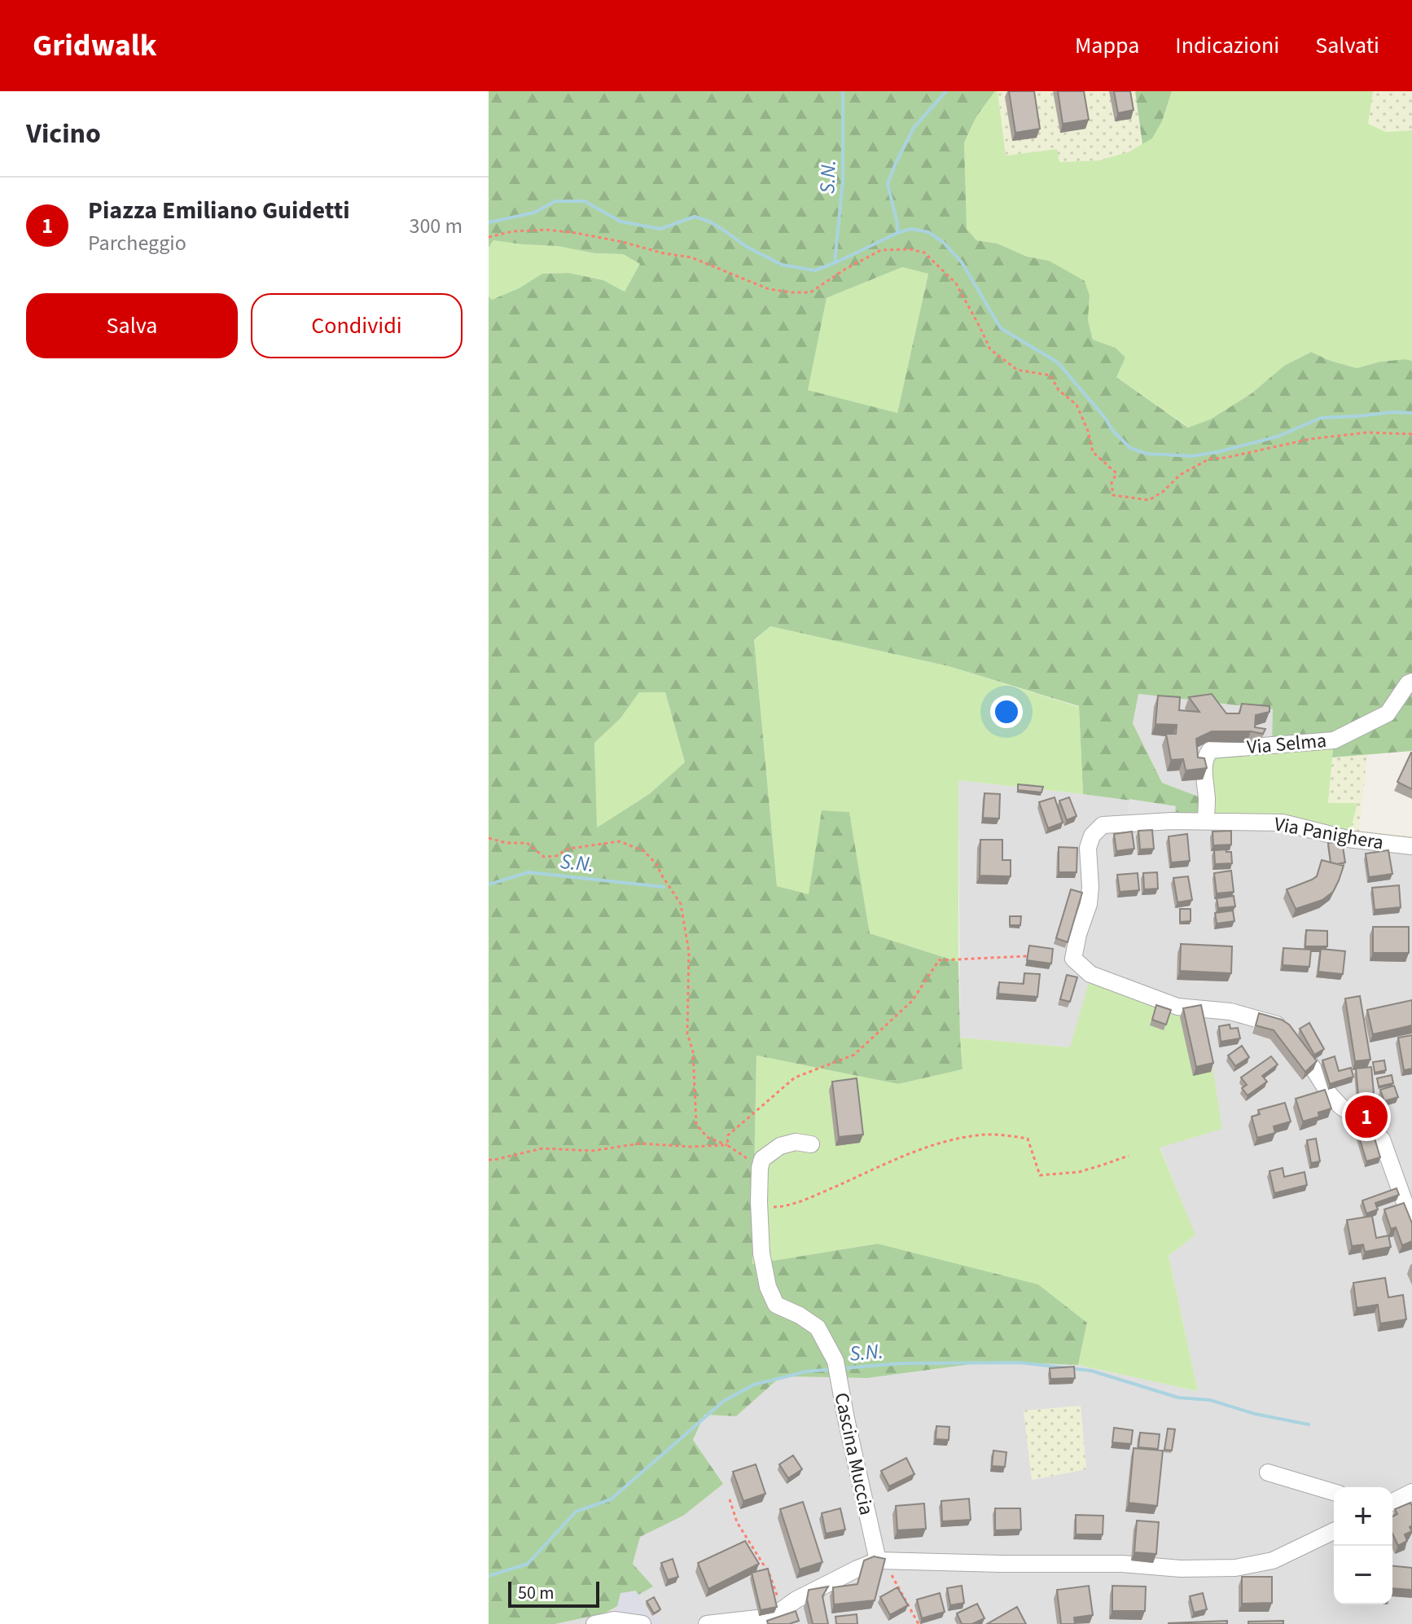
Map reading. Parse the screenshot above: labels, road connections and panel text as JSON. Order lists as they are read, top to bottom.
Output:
{
  "streets": {
    "street": ["Via Selma", "Via Panighera", "Cascina Muccia"]
  },
  "crossings": [
    ["Via Selma", "Via Panighera"]
  ],
  "water": ["S.N."],
  "scale_bar": "50 m",
  "page": {
    "header": "Gridwalk",
    "nav": ["Mappa", "Indicazioni", "Salvati"],
    "heading": "Vicino",
    "list": [
      {
        "mark": "1",
        "name": "Piazza Emiliano Guidetti",
        "note": "Parcheggio",
        "value": "300 m"
      }
    ],
    "buttons": ["Salva", "Condividi"],
    "pins": "1",
    "map_buttons": ["+", "−"],
    "scale": "50 m"
  }
}
